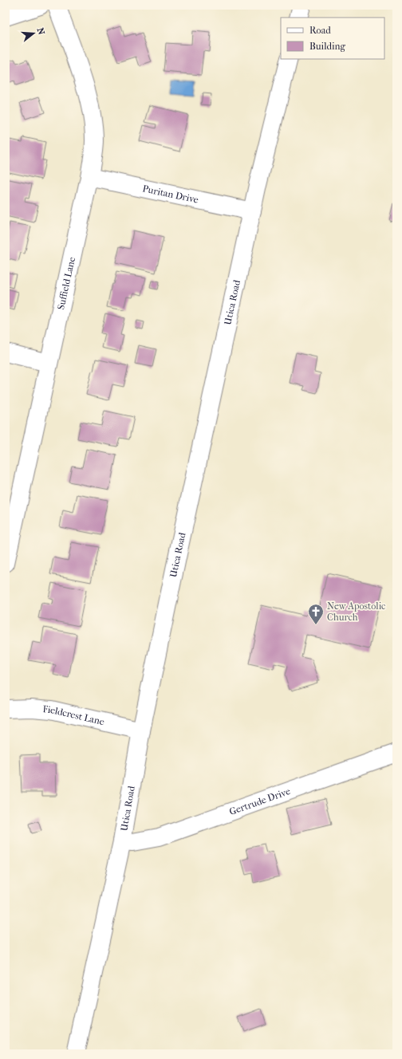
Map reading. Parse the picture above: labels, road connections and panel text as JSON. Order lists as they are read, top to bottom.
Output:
{
  "streets": {
    "street": [
      "Puritan Drive",
      "Suffield Lane",
      "Utica Road",
      "Fieldcrest Lane",
      "Gertrude Drive"
    ]
  },
  "crossings": [
    ["Puritan Drive", "Suffield Lane"],
    ["Puritan Drive", "Utica Road"],
    ["Utica Road", "Fieldcrest Lane"],
    ["Utica Road", "Gertrude Drive"]
  ],
  "places": {
    "church": ["New Apostolic Church"]
  },
  "legend": ["Road", "Building"],
  "north": "right"
}
